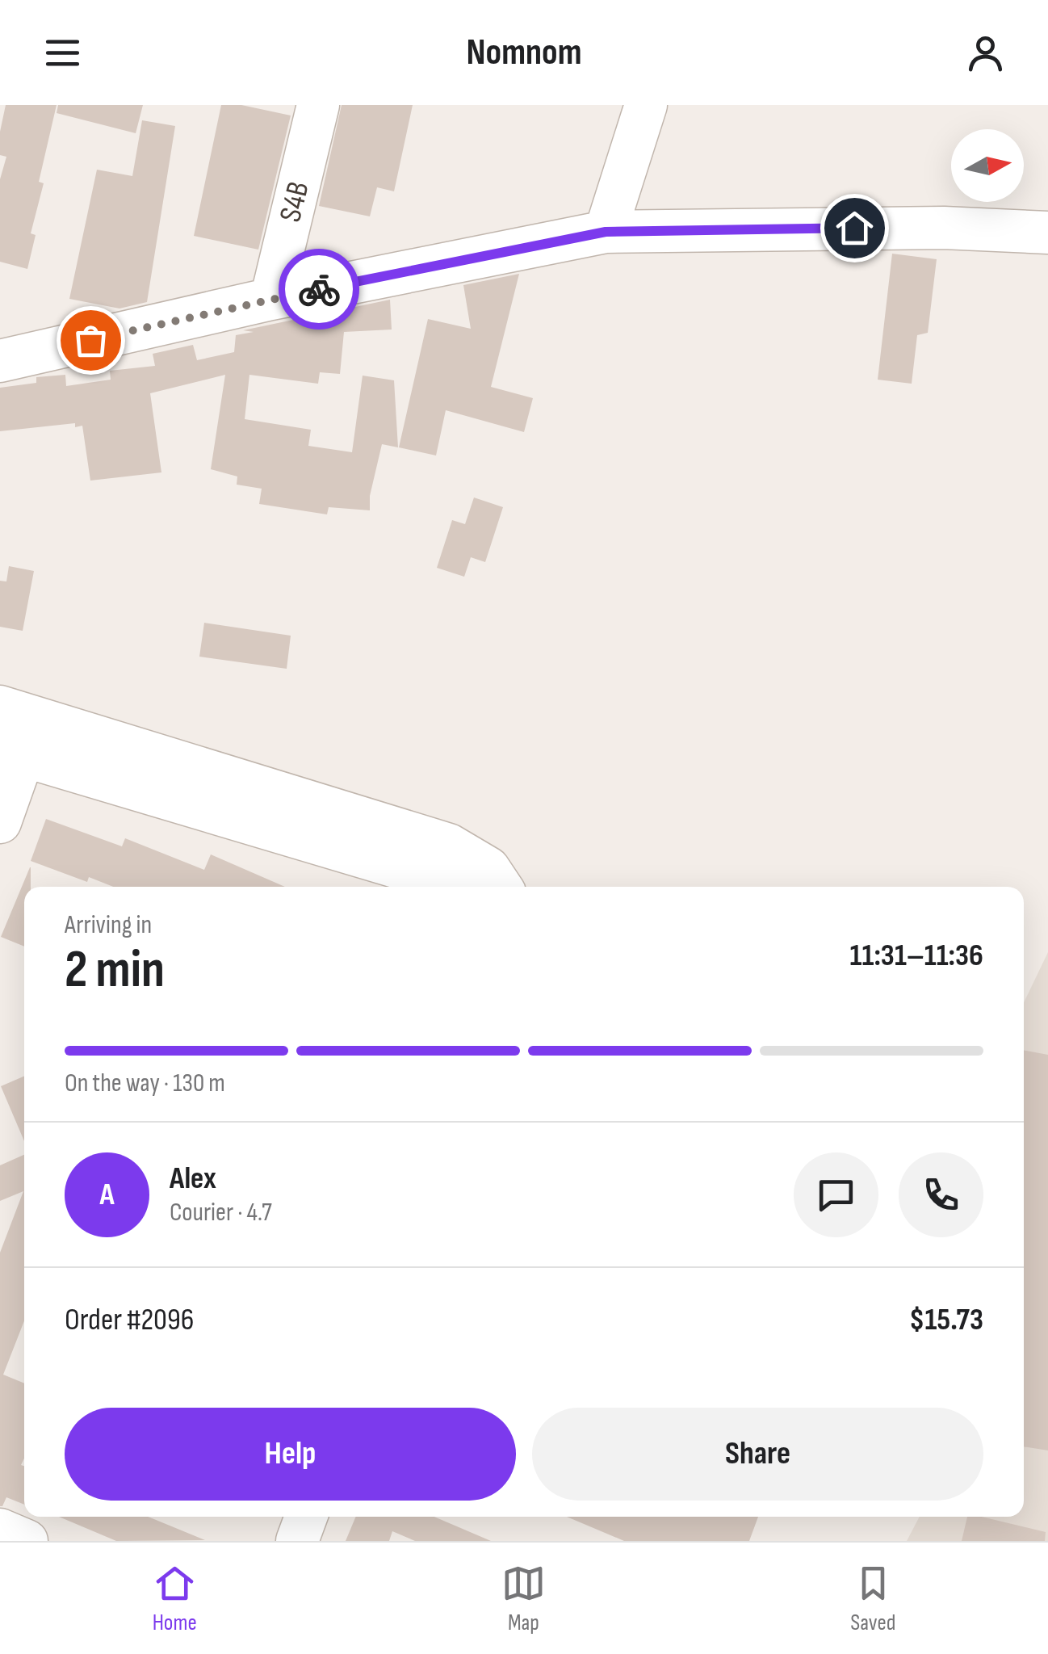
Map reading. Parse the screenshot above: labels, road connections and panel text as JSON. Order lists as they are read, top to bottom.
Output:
{
  "streets": {
    "street": ["S4B"]
  },
  "north": "right",
  "page": {
    "header": "Nomnom",
    "heading": ["2 min", "Arriving in", "11:31–11:36"],
    "panel": [
      "Alex",
      "Courier · 4.7",
      "Order #2096",
      "$15.73"
    ],
    "bar": "On the way · 130 m",
    "round": "A",
    "buttons": ["Help", "Share"],
    "tabs": ["Home", "Map", "Saved"]
  }
}
